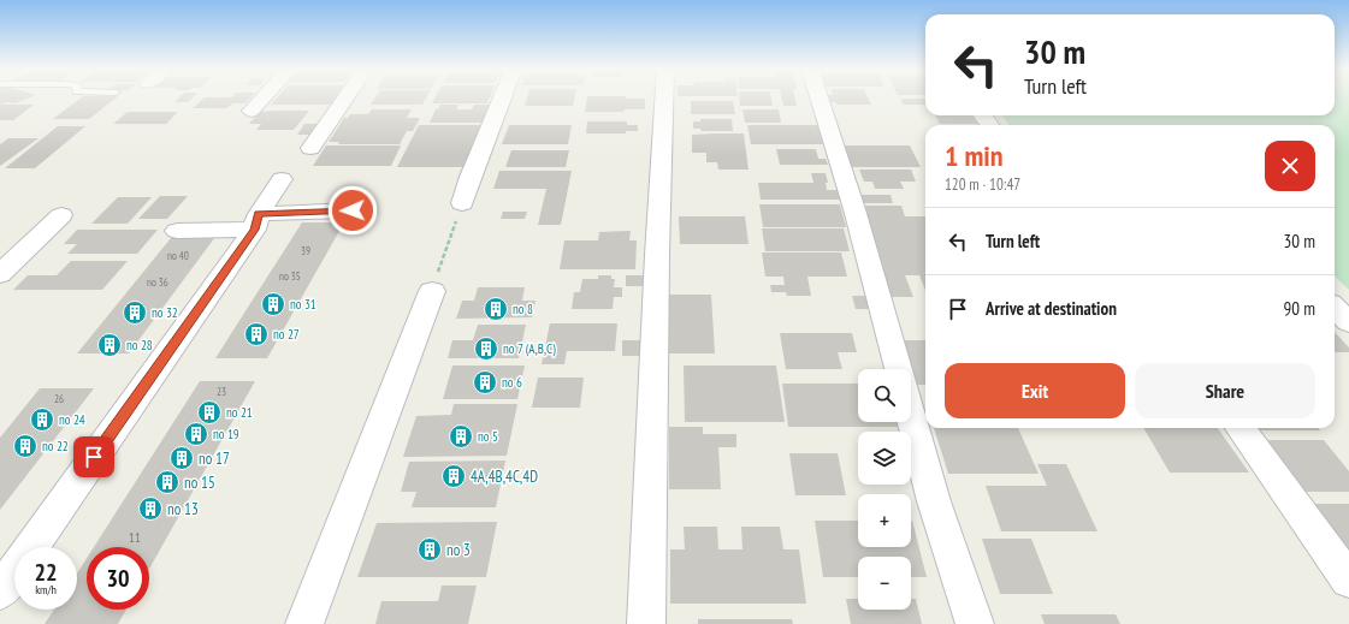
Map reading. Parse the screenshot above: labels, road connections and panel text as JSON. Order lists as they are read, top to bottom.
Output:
{
  "places": {
    "building": [
      "no 31",
      "no 8",
      "no 32",
      "no 27",
      "no 28",
      "no 7 (A,B,C)",
      "no 6",
      "no 21",
      "no 24",
      "no 19",
      "no 5",
      "no 22",
      "no 17",
      "4A,4B,4C,4D",
      "no 15",
      "no 13",
      "no 3"
    ]
  },
  "house_numbers": [
    "39",
    "no 40",
    "no 35",
    "no 36",
    "23",
    "26",
    "11"
  ],
  "page": {
    "turn": ["30 m", "Turn left"],
    "heading": ["1 min", "120 m · 10:47"],
    "list": [
      {
        "name": "Turn left",
        "value": "30 m"
      },
      {
        "name": "Arrive at destination",
        "value": "90 m"
      }
    ],
    "buttons": ["Exit", "Share"],
    "map_buttons": ["+", "−"],
    "speed": "22 km/h",
    "limit": "30"
  }
}
